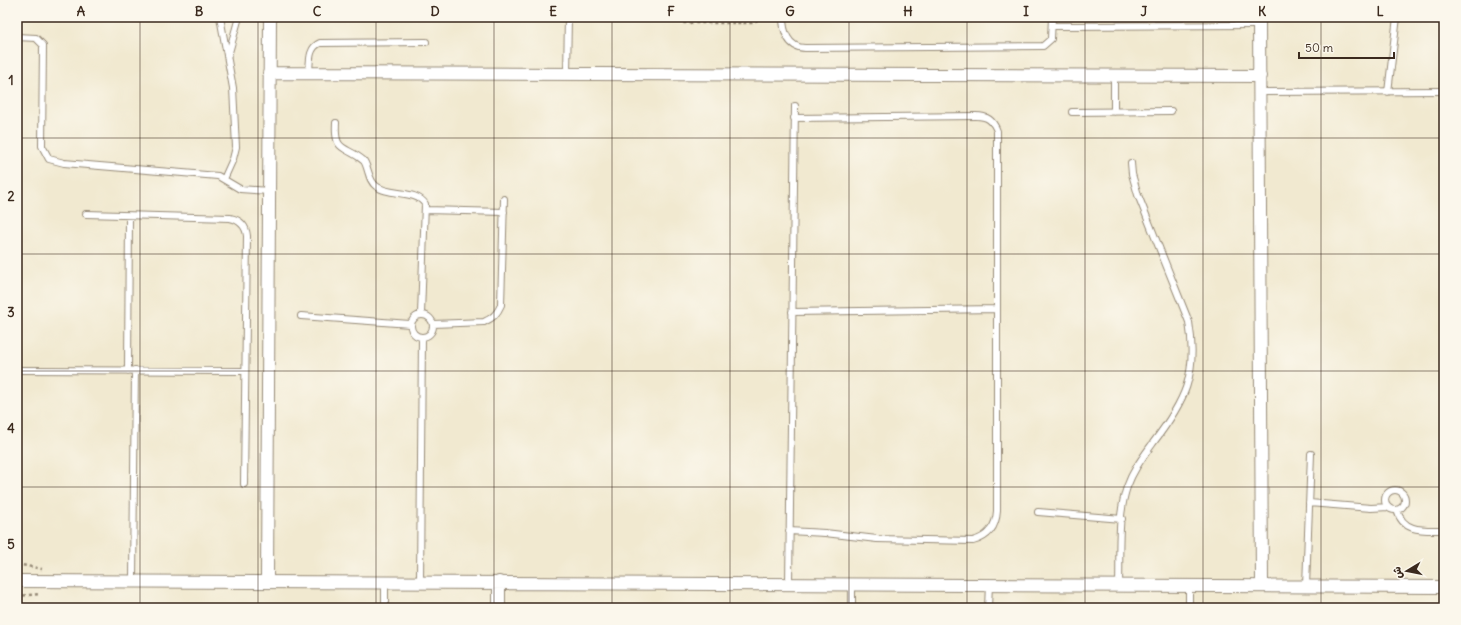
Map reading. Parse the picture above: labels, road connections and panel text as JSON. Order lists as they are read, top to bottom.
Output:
{
  "scale_bar": "50 m",
  "north": "left",
  "grid": {
    "columns": [
      "A",
      "B",
      "C",
      "D",
      "E",
      "F",
      "G",
      "H",
      "I",
      "J",
      "K",
      "L"
    ],
    "rows": [
      "1",
      "2",
      "3",
      "4",
      "5"
    ]
  }
}
